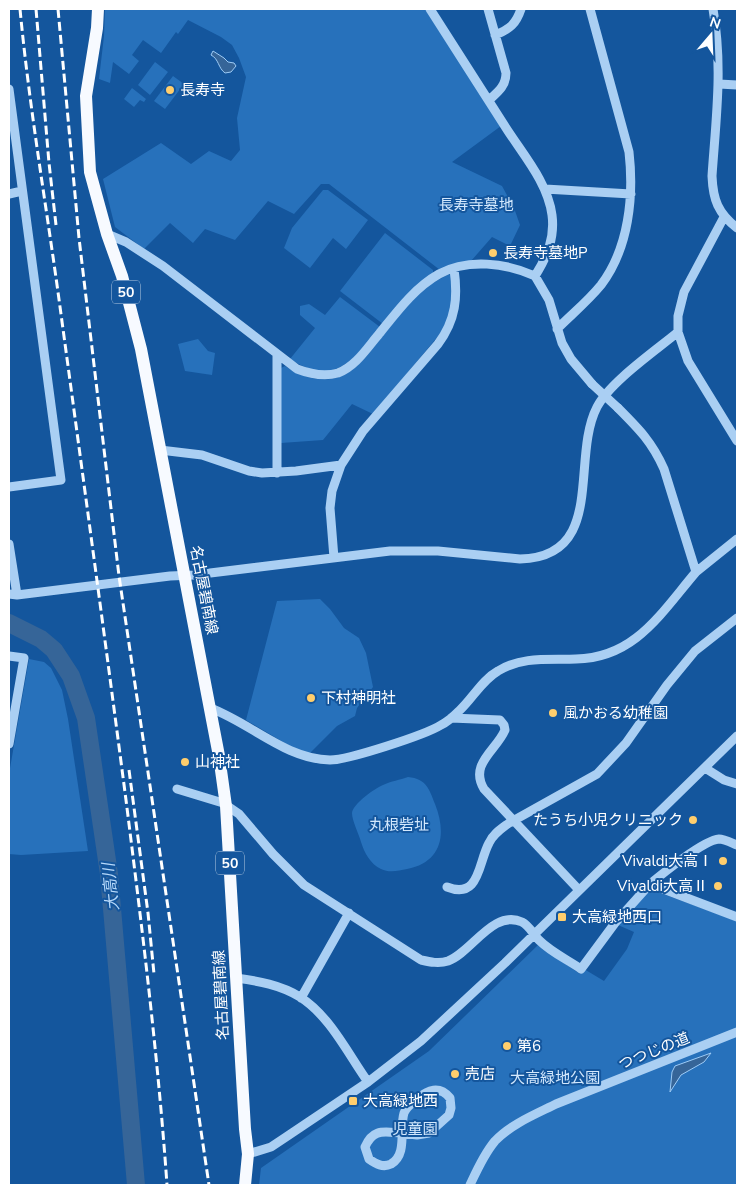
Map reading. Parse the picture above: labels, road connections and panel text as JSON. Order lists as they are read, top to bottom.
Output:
{
  "streets": {
    "main road": ["50", "名古屋碧南線"],
    "street": ["つつじの道"]
  },
  "water": ["大高川"],
  "parks": [
    "長寿寺墓地",
    "丸根砦址",
    "大高緑地公園",
    "児童園"
  ],
  "places": {
    "other": [
      "長寿寺",
      "長寿寺墓地P",
      "下村神明社",
      "風かおる幼稚園",
      "山神社",
      "たうち小児クリニック",
      "Vivaldi大高Ⅰ",
      "Vivaldi大高Ⅱ",
      "第6",
      "売店"
    ],
    "transit": ["大高緑地西口", "大高緑地西"]
  },
  "north": "top"
}
